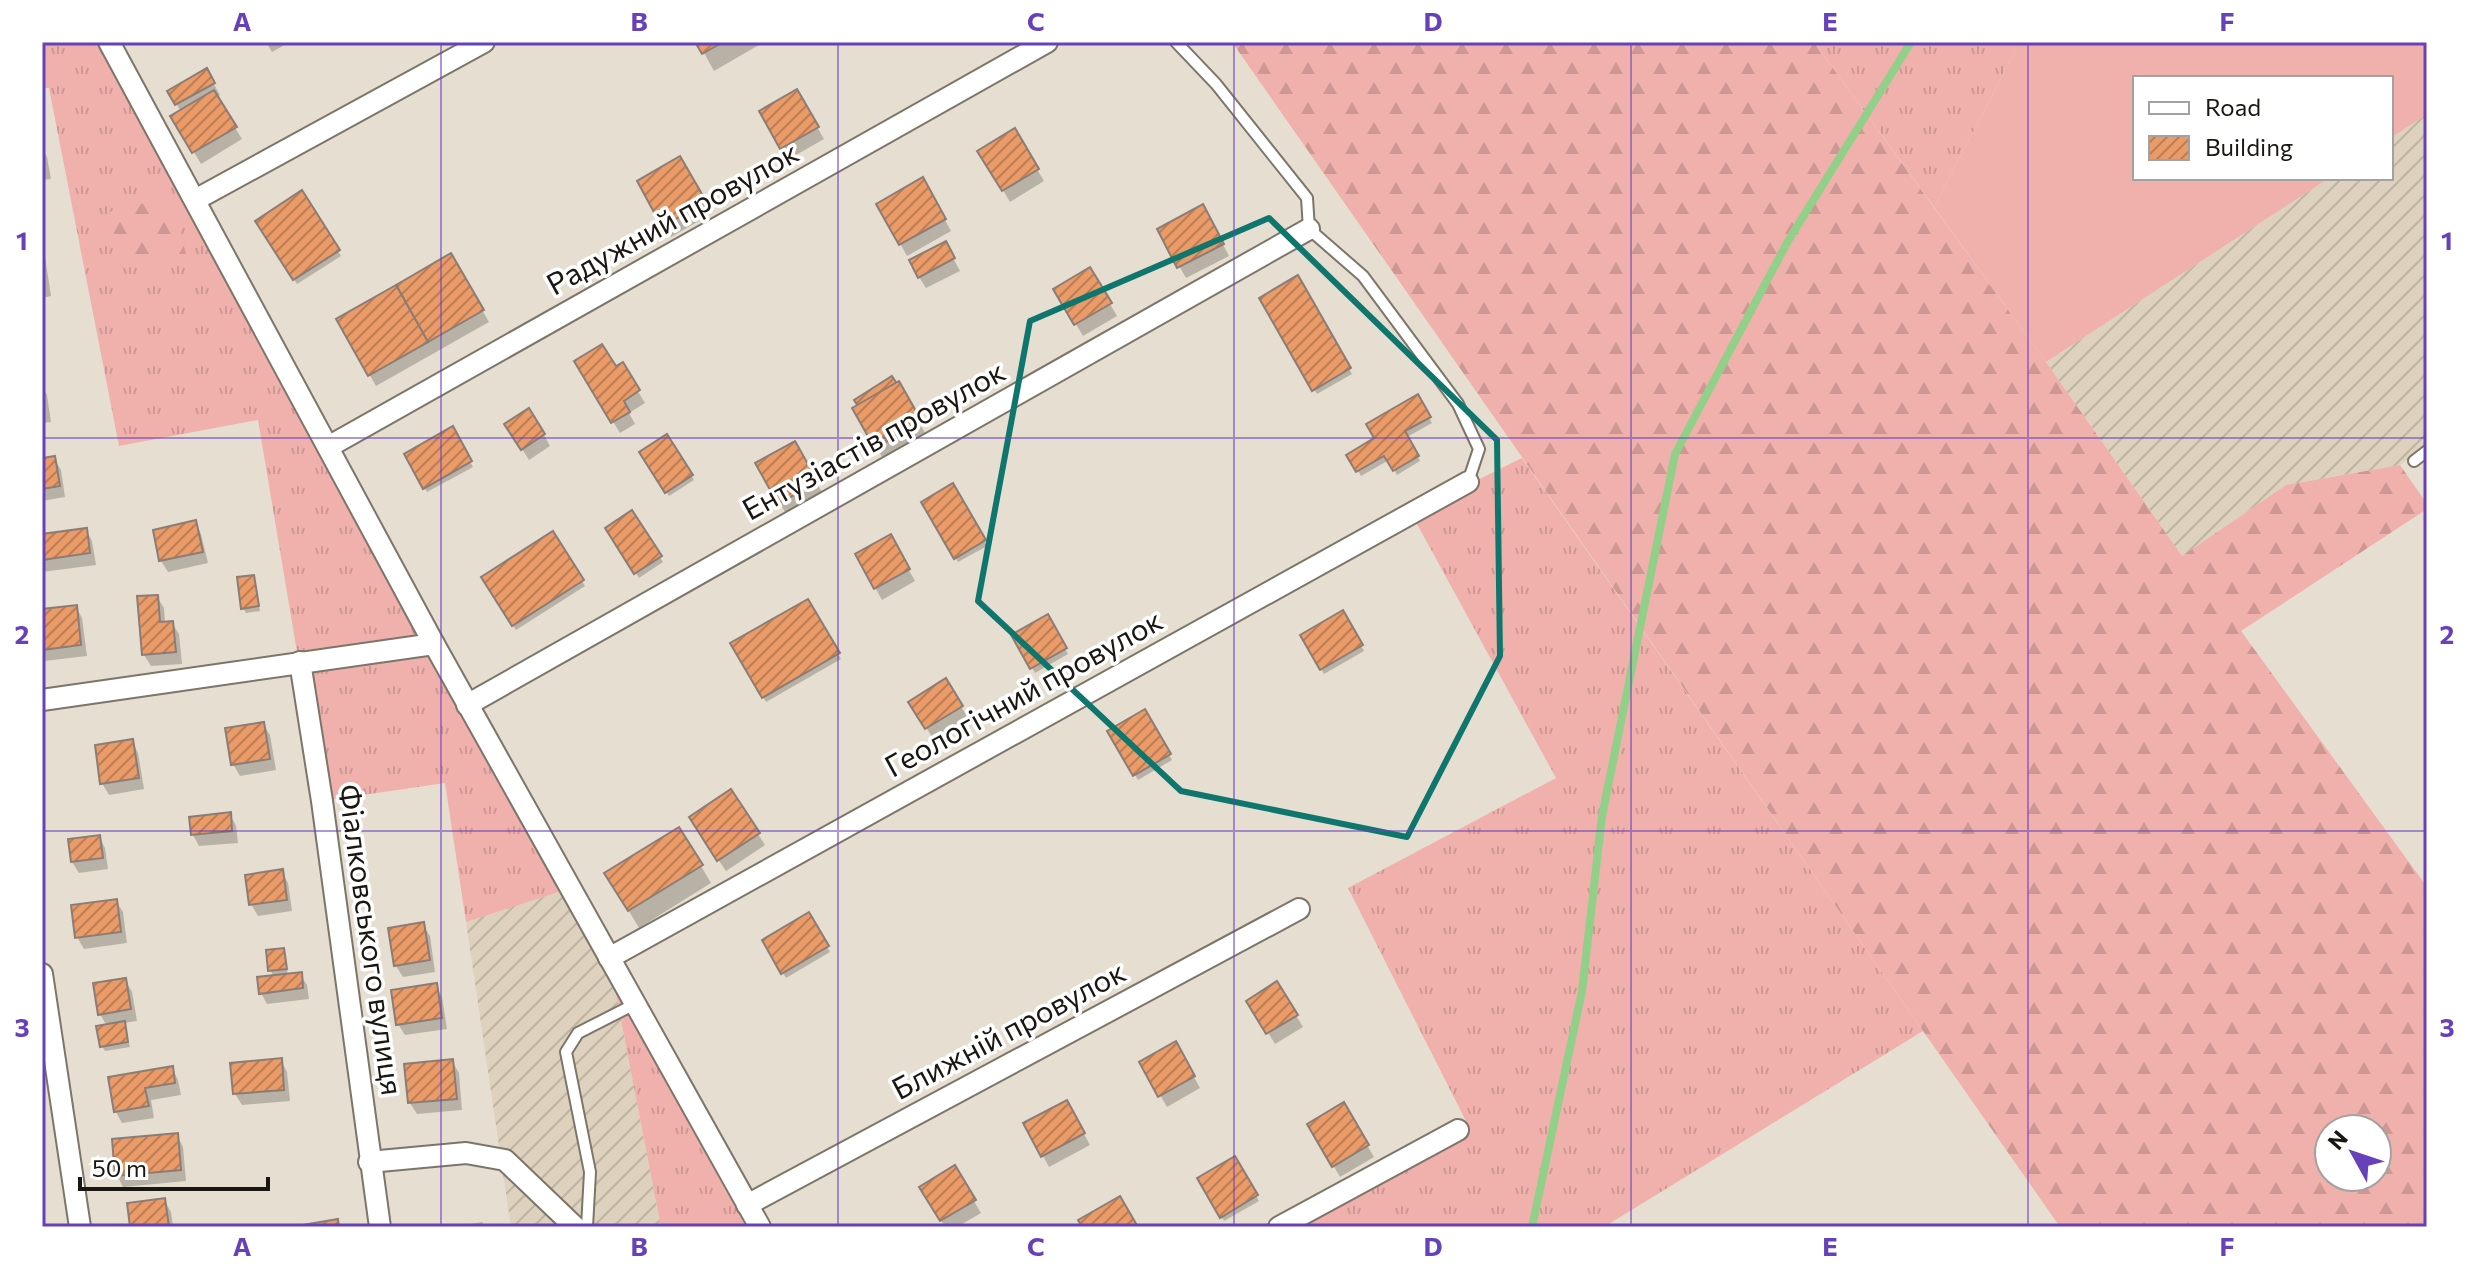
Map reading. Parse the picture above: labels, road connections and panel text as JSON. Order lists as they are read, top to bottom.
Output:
{
  "streets": {
    "street": [
      "Радужний провулок",
      "Ентузіастів провулок",
      "Геологічний провулок",
      "Фіалковського вулиця",
      "Ближній провулок"
    ]
  },
  "legend": ["Road", "Building"],
  "scale_bar": "50 m",
  "north": "top left",
  "grid": {
    "columns": [
      "A",
      "B",
      "C",
      "D",
      "E",
      "F"
    ],
    "rows": ["1", "2", "3"]
  }
}
